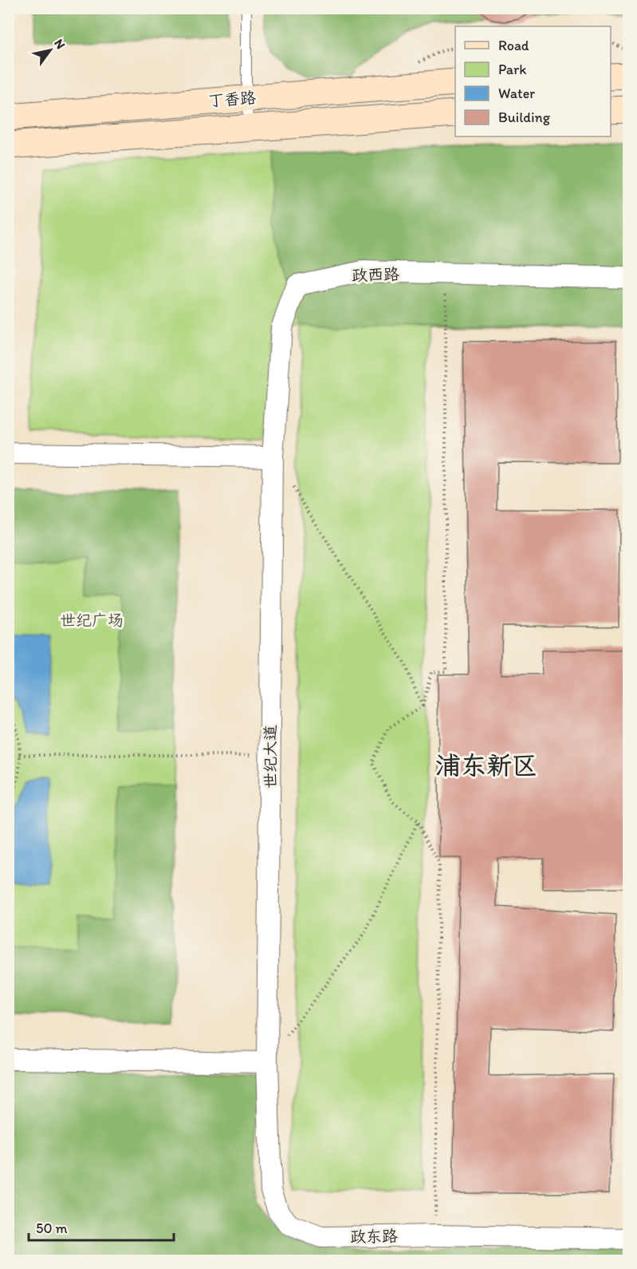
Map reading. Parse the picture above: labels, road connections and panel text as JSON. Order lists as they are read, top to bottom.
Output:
{
  "streets": {
    "street": [
      "丁香路",
      "政西路",
      "世纪大道",
      "政东路"
    ]
  },
  "crossings": [
    ["政西路", "世纪大道"],
    ["世纪大道", "政东路"]
  ],
  "districts": ["浦东新区"],
  "parks": ["世纪广场"],
  "legend": [
    "Road",
    "Park",
    "Water",
    "Building"
  ],
  "scale_bar": "50 m",
  "north": "top right"
}
